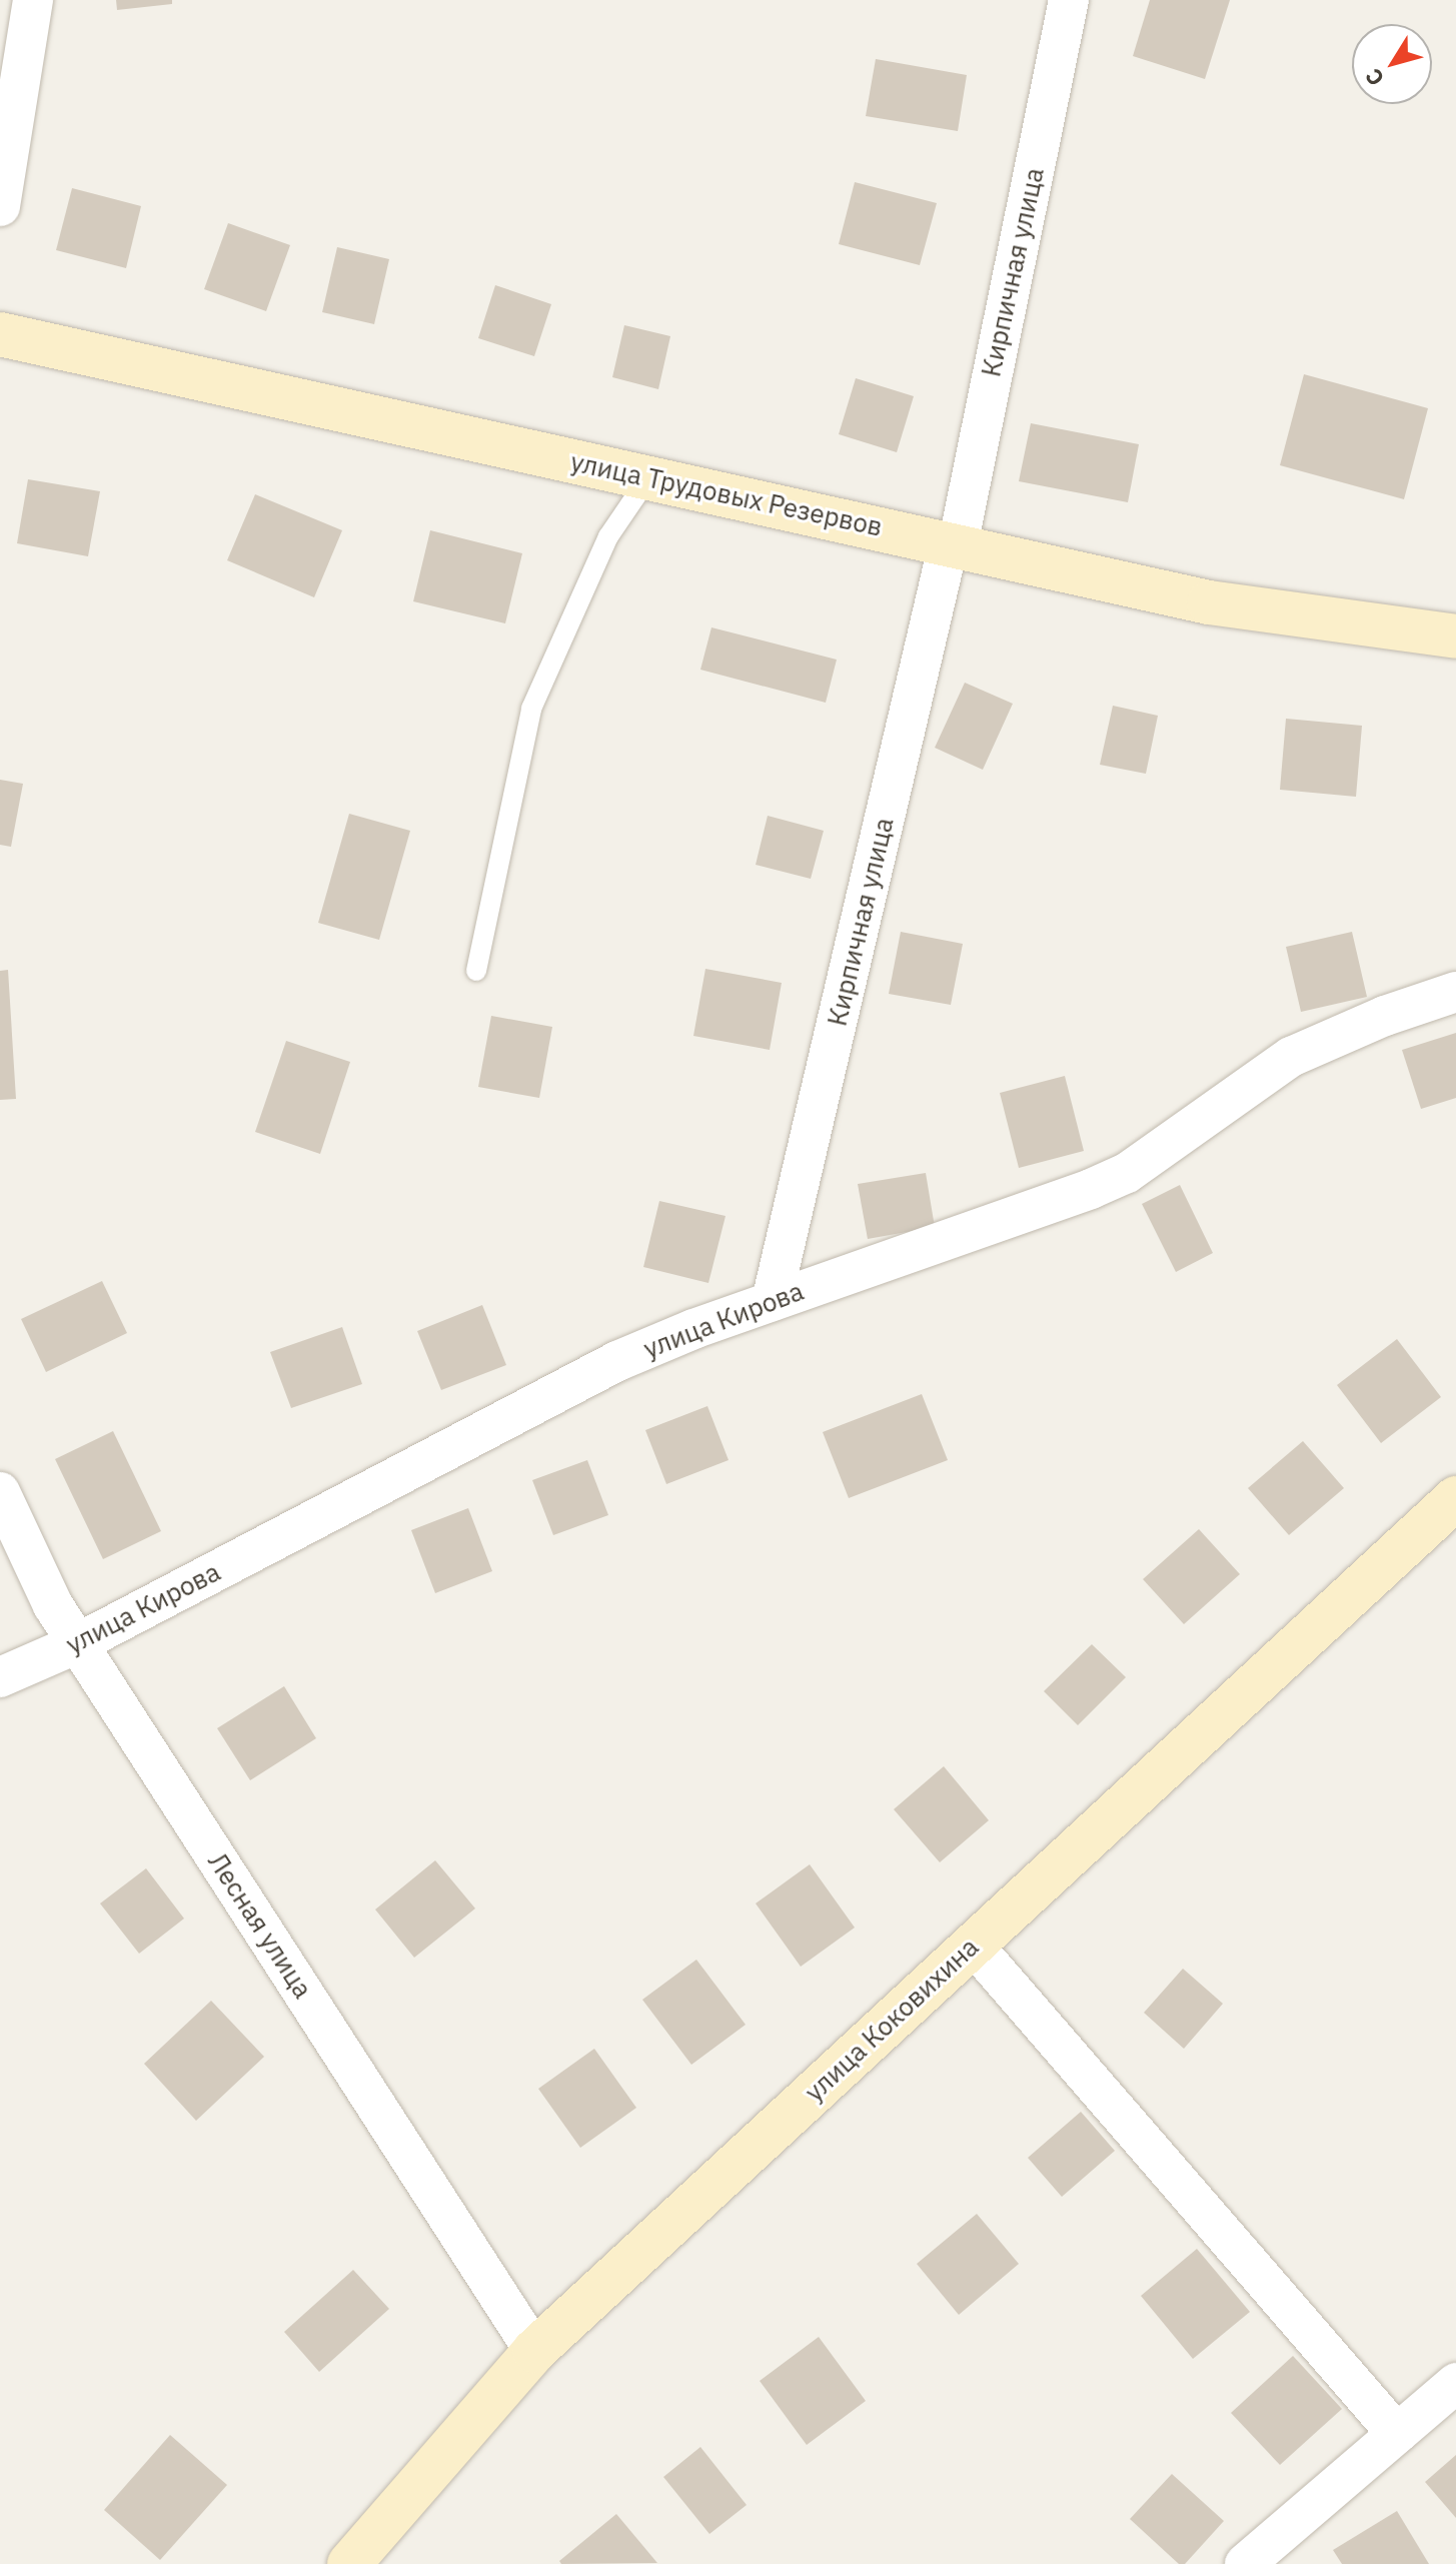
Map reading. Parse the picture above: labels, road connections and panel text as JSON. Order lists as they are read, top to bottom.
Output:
{
  "streets": {
    "street": [
      "Кирпичная улица",
      "улица Трудовых Резервов",
      "улица Кирова",
      "Лесная улица",
      "улица Коковихина"
    ]
  },
  "crossings": [
    ["Кирпичная улица", "улица Трудовых Резервов"],
    ["Кирпичная улица", "улица Кирова"],
    ["улица Кирова", "Лесная улица"],
    ["Лесная улица", "улица Коковихина"]
  ],
  "north": "bottom left"
}
